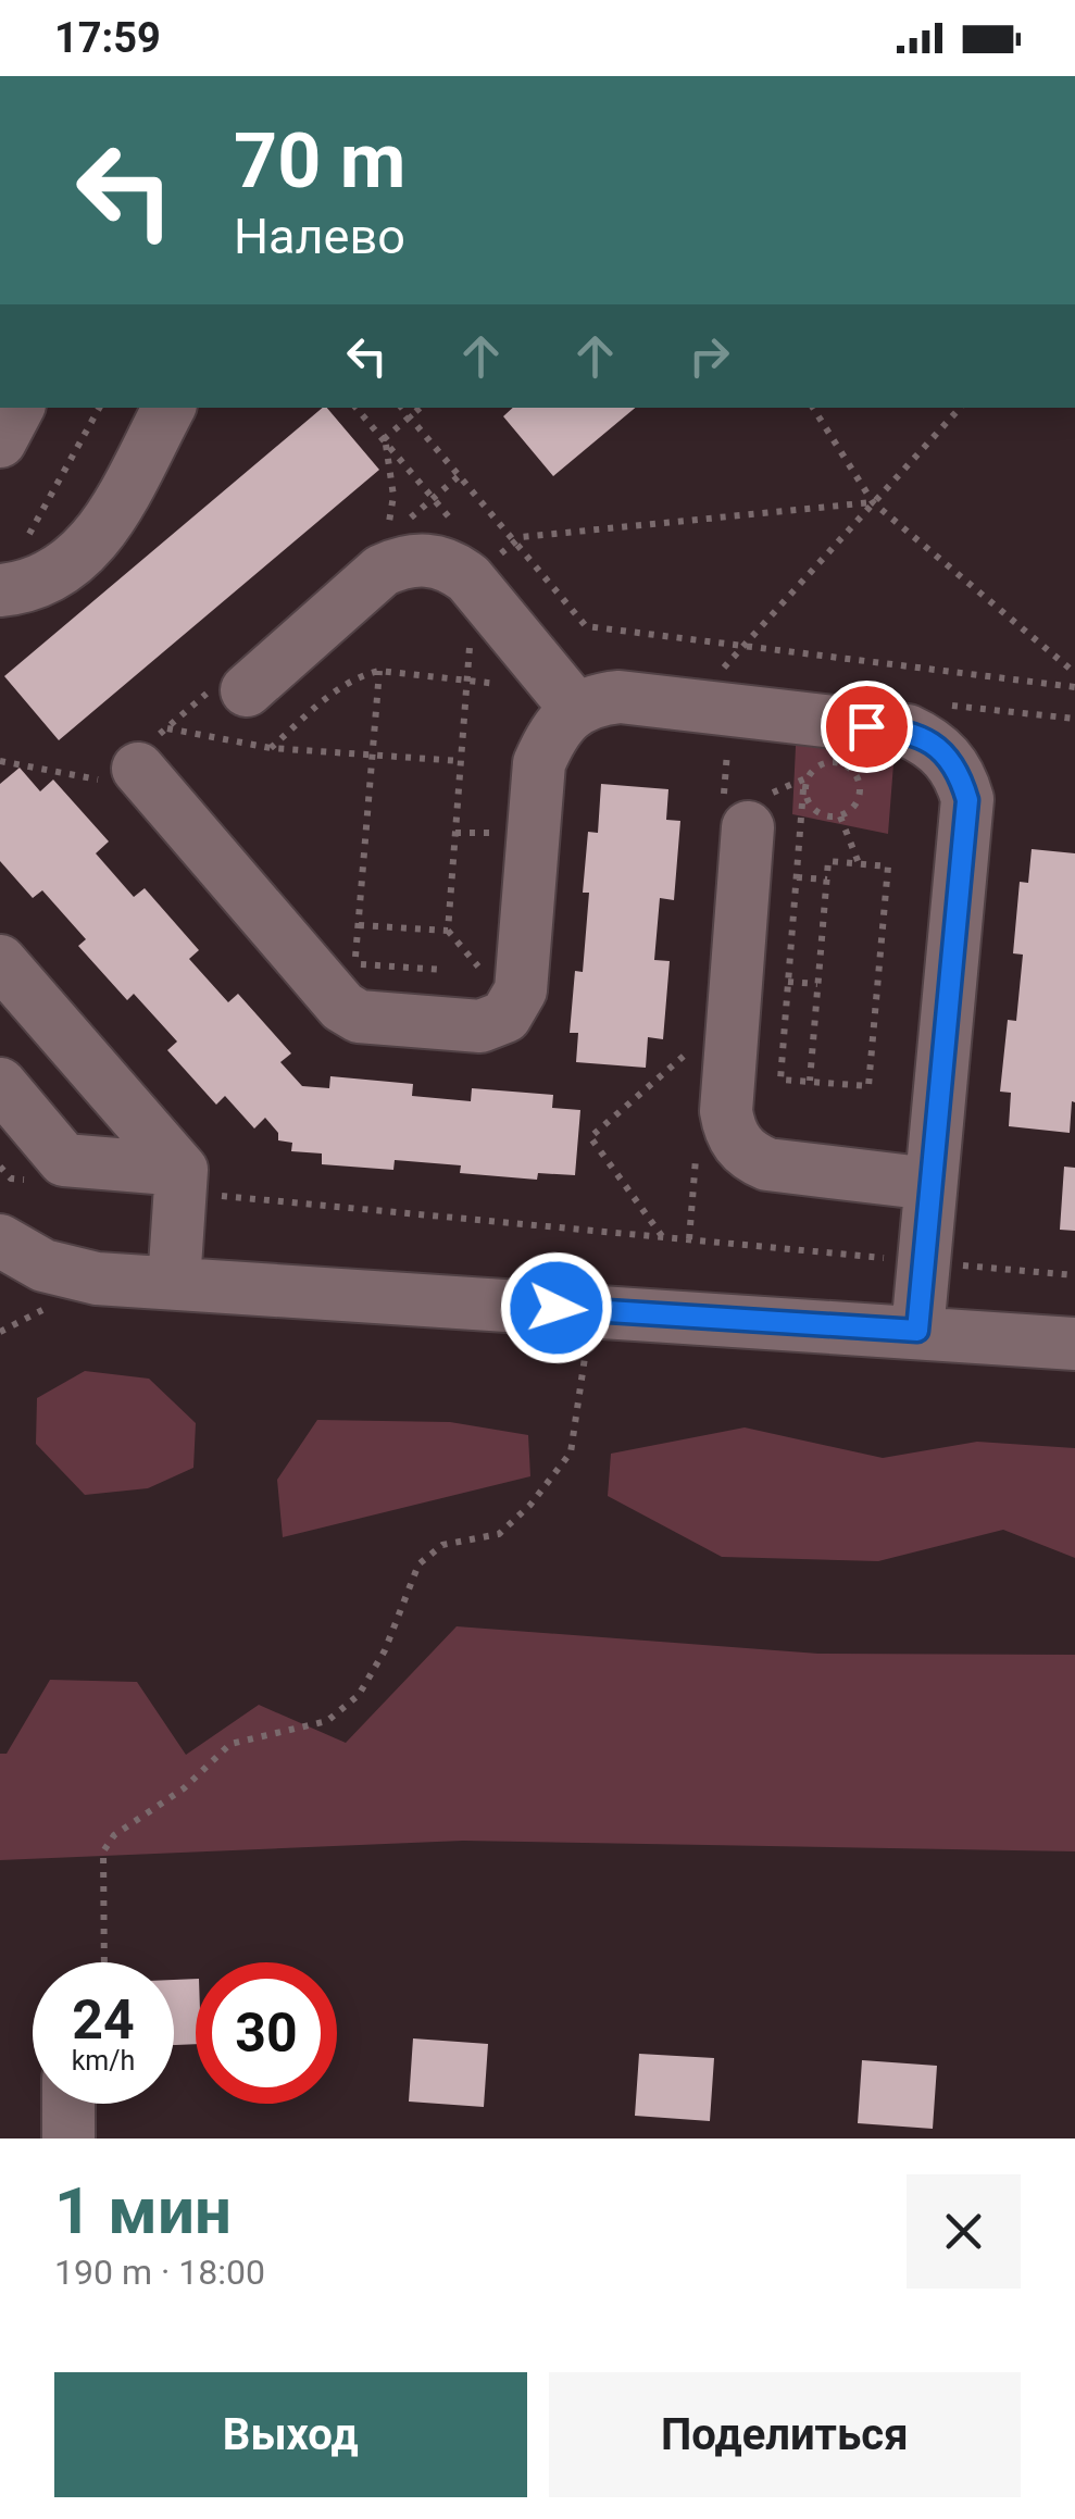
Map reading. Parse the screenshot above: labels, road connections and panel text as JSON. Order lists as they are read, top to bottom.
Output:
{
  "page": {
    "status": "17:59",
    "turn": ["70 m", "Налево"],
    "speed": "24 km/h",
    "limit": "30",
    "heading": ["1 мин", "190 m · 18:00"],
    "buttons": ["Выход", "Поделиться"]
  }
}
